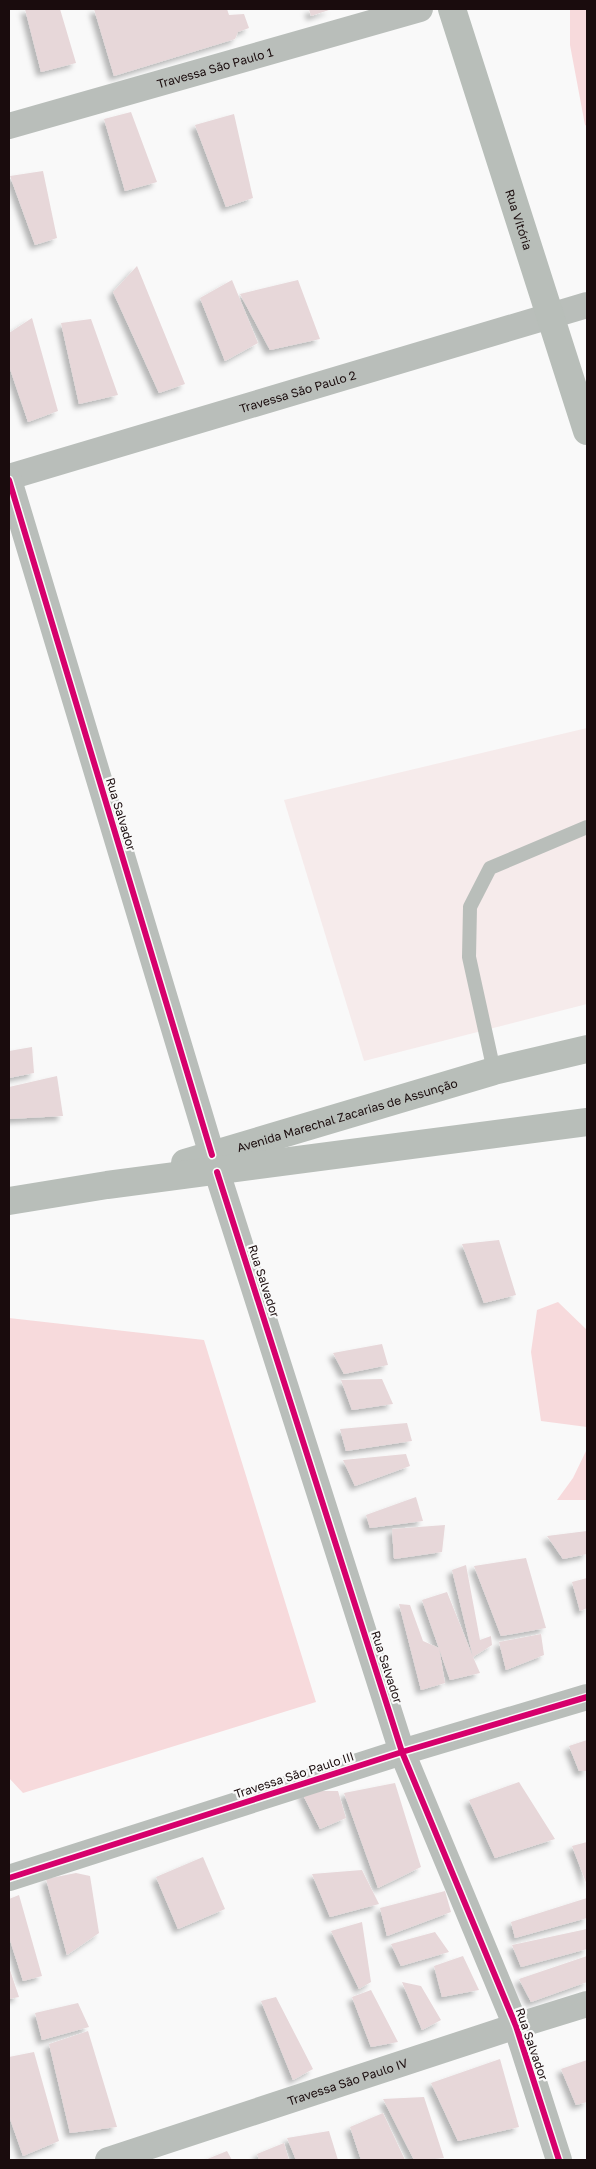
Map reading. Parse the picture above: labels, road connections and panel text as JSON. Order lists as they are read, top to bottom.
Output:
{
  "streets": {
    "main road": ["Rua Vitória", "Avenida Marechal Zacarias de Assunção"],
    "street": [
      "Travessa São Paulo 1",
      "Travessa São Paulo 2",
      "Rua Salvador",
      "Travessa São Paulo III",
      "Travessa São Paulo IV"
    ]
  },
  "crossings": [
    ["Rua Vitória", "Travessa São Paulo 2"],
    ["Travessa São Paulo 2", "Rua Salvador"],
    ["Rua Salvador", "Avenida Marechal Zacarias de Assunção"],
    ["Rua Salvador", "Travessa São Paulo III"],
    ["Rua Salvador", "Travessa São Paulo IV"]
  ]
}
